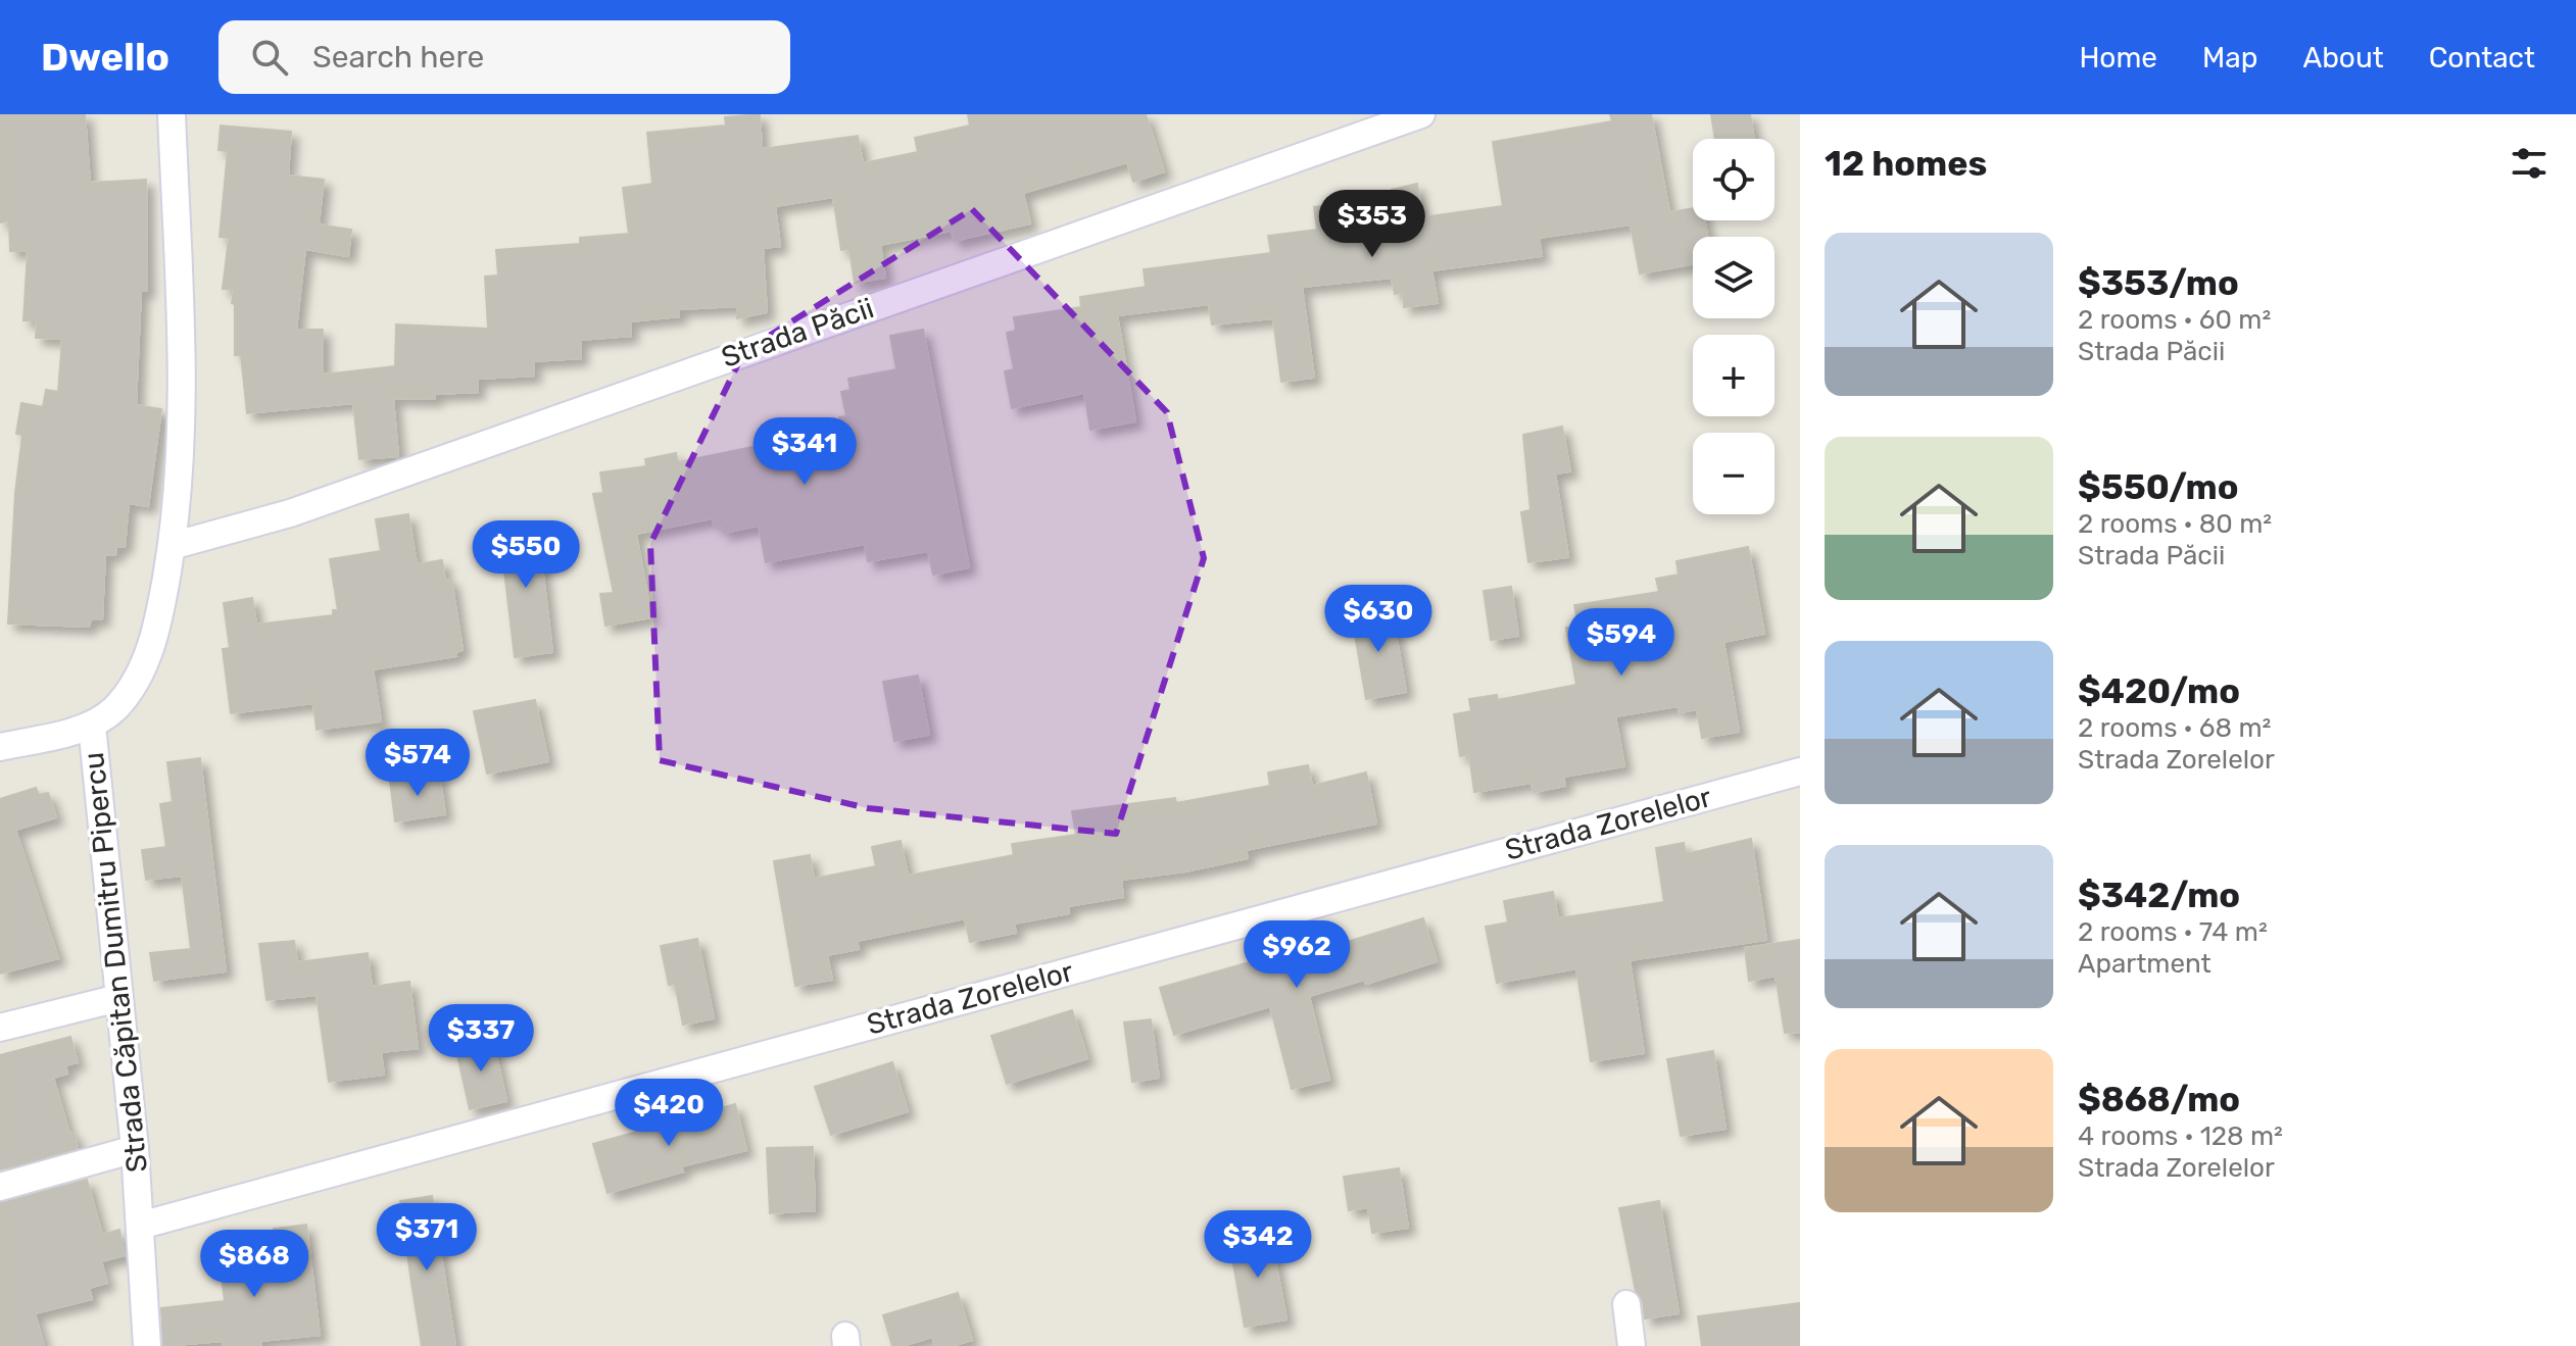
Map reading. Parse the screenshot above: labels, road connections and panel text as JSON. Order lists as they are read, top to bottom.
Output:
{
  "streets": {
    "street": ["Strada Păcii", "Strada Zorelelor", "Strada Căpitan Dumitru Pipercu"]
  },
  "crossings": [
    ["Strada Păcii", "Strada Căpitan Dumitru Pipercu"],
    ["Strada Zorelelor", "Strada Căpitan Dumitru Pipercu"]
  ],
  "page": {
    "header": "Dwello",
    "search": "Search here",
    "nav": [
      "Home",
      "Map",
      "About",
      "Contact"
    ],
    "heading": "12 homes",
    "map_buttons": ["+", "−"],
    "price": [
      "$353",
      "$341",
      "$550",
      "$630",
      "$594",
      "$574",
      "$962",
      "$337",
      "$420",
      "$371",
      "$342",
      "$868"
    ],
    "list": [
      {
        "name": "$353/mo",
        "note": "2 rooms · 60 m² · Strada Păcii"
      },
      {
        "name": "$550/mo",
        "note": "2 rooms · 80 m² · Strada Păcii"
      },
      {
        "name": "$420/mo",
        "note": "2 rooms · 68 m² · Strada Zorelelor"
      },
      {
        "name": "$342/mo",
        "note": "2 rooms · 74 m² · Apartment"
      },
      {
        "name": "$868/mo",
        "note": "4 rooms · 128 m² · Strada Zorelelor"
      }
    ]
  }
}
